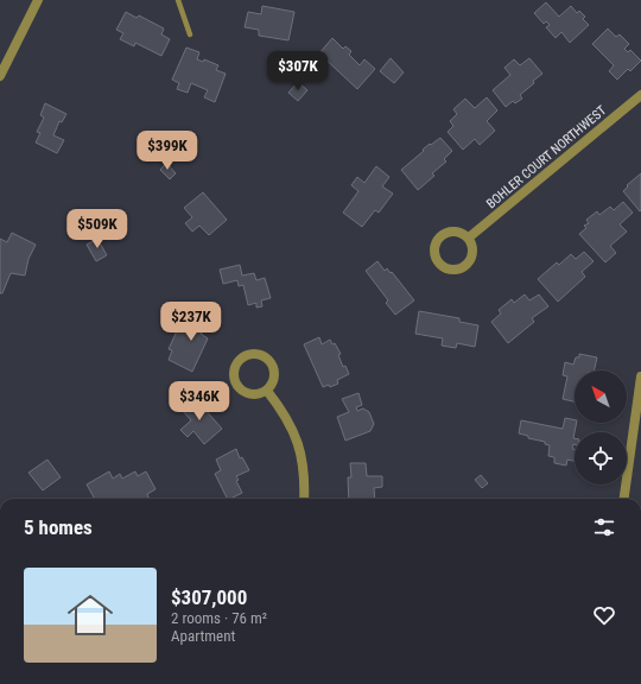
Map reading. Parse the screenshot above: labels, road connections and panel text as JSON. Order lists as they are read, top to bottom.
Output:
{
  "streets": {
    "street": ["BOHLER COURT NORTHWEST"]
  },
  "north": "top left",
  "page": {
    "price": [
      "$307K",
      "$399K",
      "$509K",
      "$237K",
      "$346K"
    ],
    "heading": "5 homes",
    "list": [
      {
        "name": "$307,000",
        "note": "2 rooms · 76 m² · Apartment"
      }
    ]
  }
}
